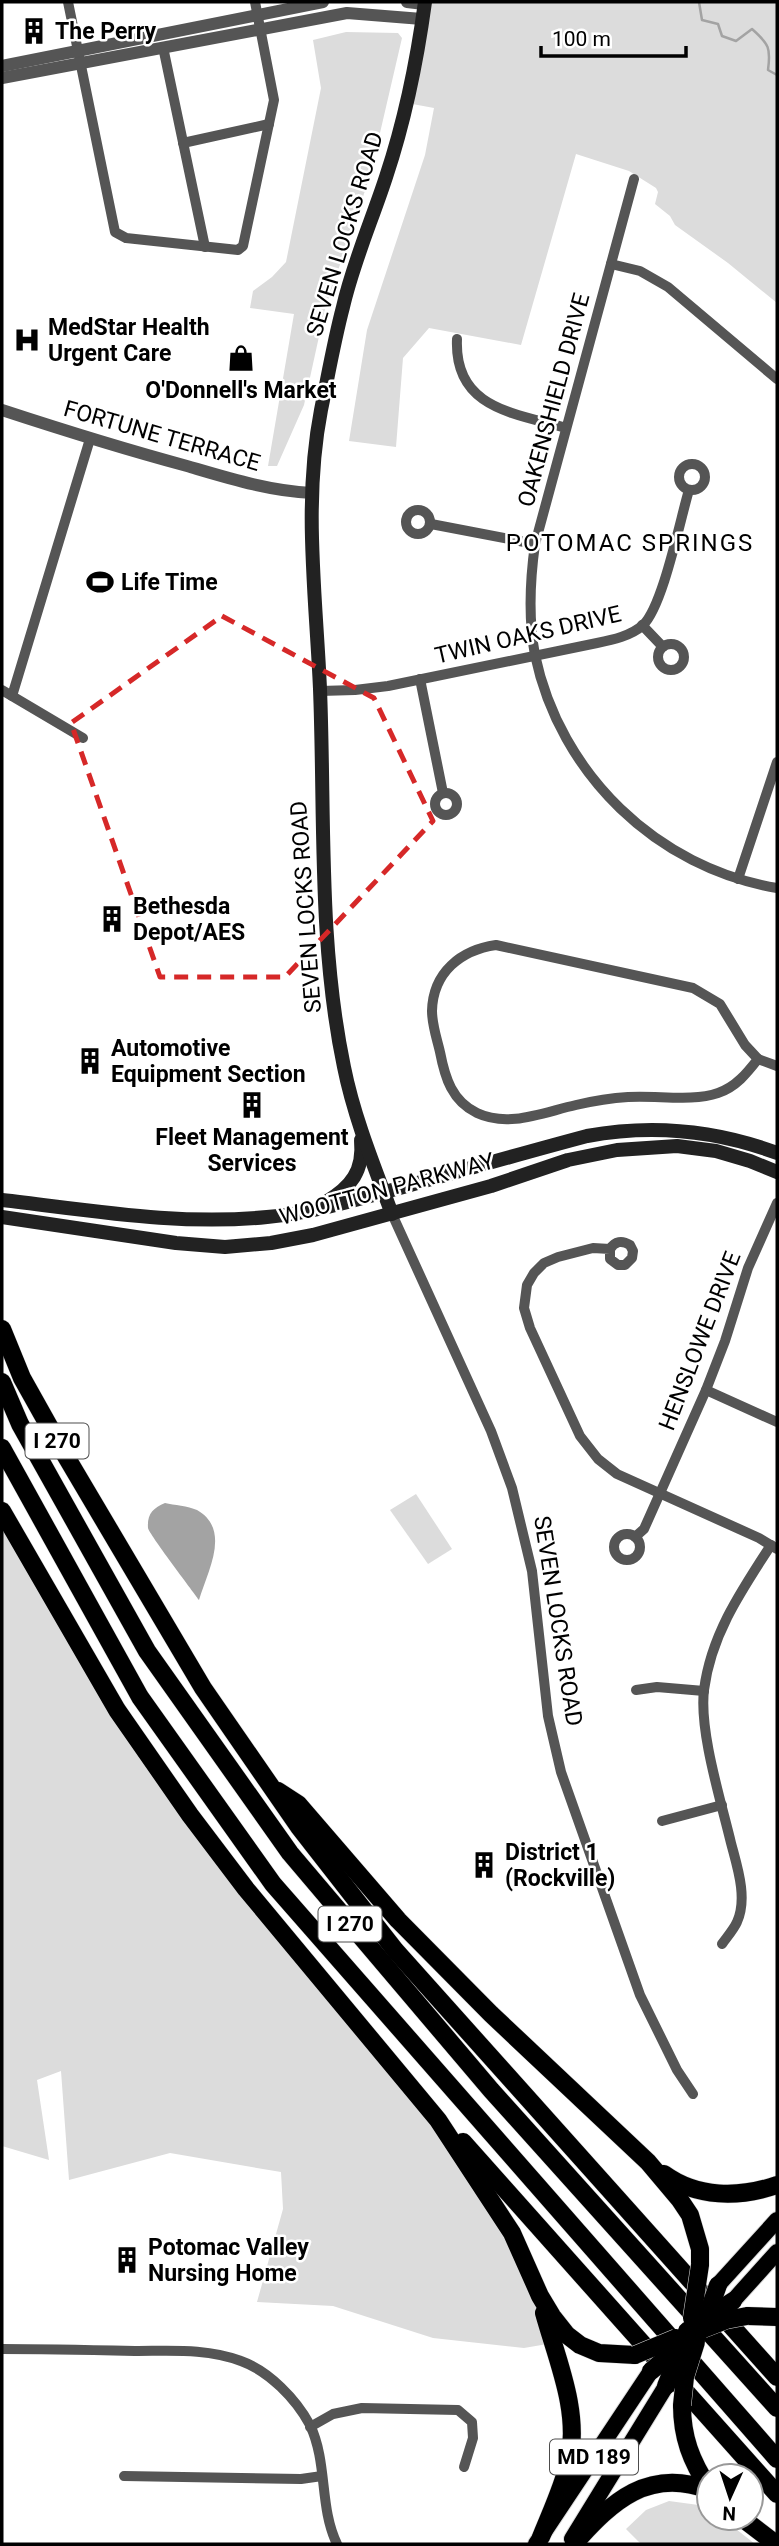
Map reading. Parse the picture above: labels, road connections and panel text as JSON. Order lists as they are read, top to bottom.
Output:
{
  "streets": {
    "highway": ["I 270"],
    "main road": ["SEVEN LOCKS ROAD", "WOOTTON PARKWAY", "MD 189"],
    "street": [
      "OAKENSHIELD DRIVE",
      "FORTUNE TERRACE",
      "TWIN OAKS DRIVE",
      "HENSLOWE DRIVE"
    ]
  },
  "crossings": [
    ["SEVEN LOCKS ROAD", "FORTUNE TERRACE"],
    ["SEVEN LOCKS ROAD", "TWIN OAKS DRIVE"],
    ["SEVEN LOCKS ROAD", "WOOTTON PARKWAY"],
    ["OAKENSHIELD DRIVE", "TWIN OAKS DRIVE"]
  ],
  "districts": ["POTOMAC SPRINGS"],
  "places": {
    "building": [
      "The Perry",
      "Bethesda Depot/AES",
      "Automotive Equipment Section",
      "Fleet Management Services",
      "District 1 (Rockville)",
      "Potomac Valley Nursing Home"
    ],
    "hospital": ["MedStar Health Urgent Care"],
    "shop": ["O'Donnell's Market"],
    "sports": ["Life Time"]
  },
  "scale_bar": "100 m",
  "north": "bottom"
}
